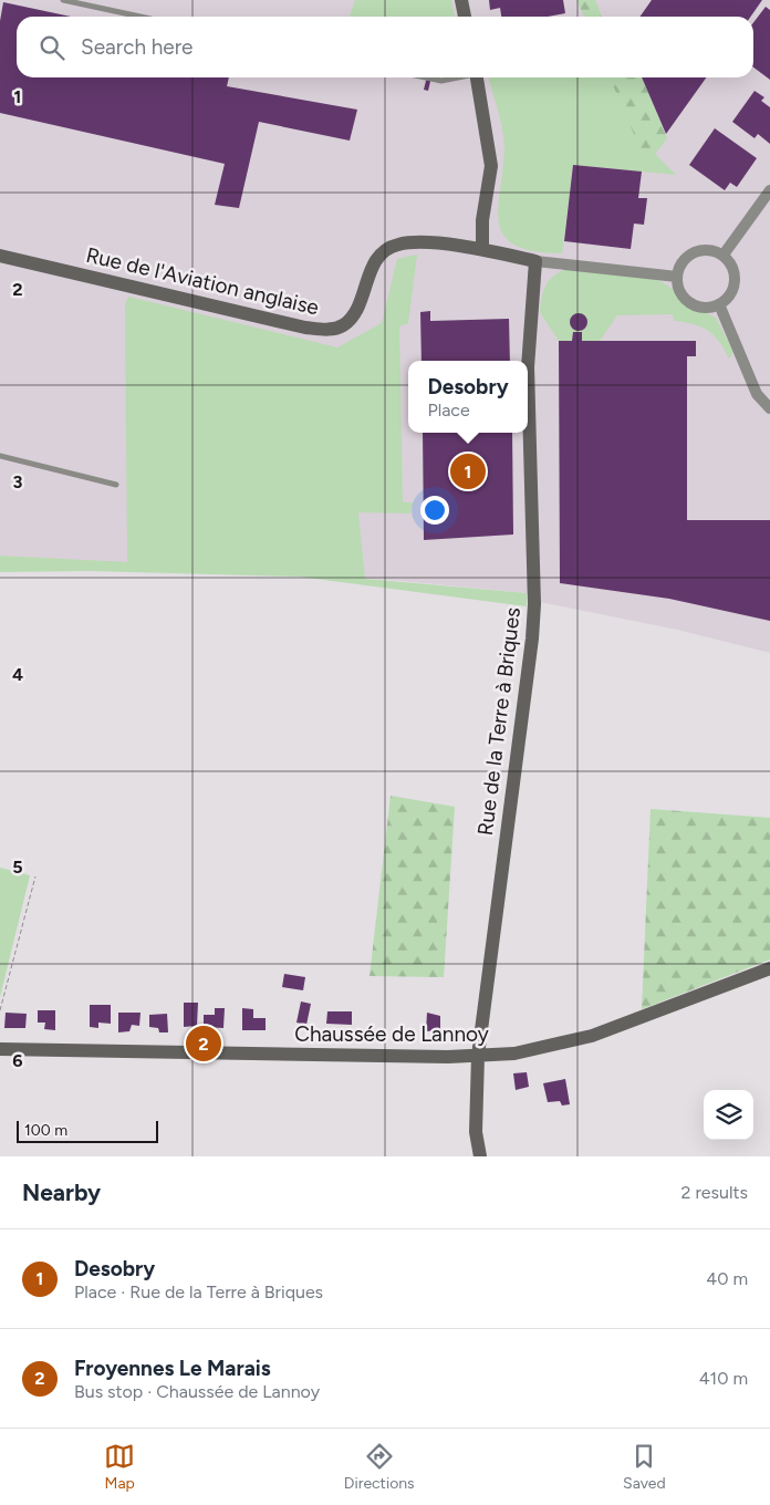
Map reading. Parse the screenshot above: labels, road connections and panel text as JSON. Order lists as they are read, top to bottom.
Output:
{
  "streets": {
    "main road": ["Rue de l'Aviation anglaise", "Rue de la Terre à Briques", "Chaussée de Lannoy"]
  },
  "crossings": [
    ["Rue de la Terre à Briques", "Chaussée de Lannoy"]
  ],
  "scale_bar": "100 m",
  "page": {
    "search": "Search here",
    "popup": ["Desobry", "Place"],
    "pins": ["1", "2"],
    "scale": "100 m",
    "heading": ["Nearby", "2 results"],
    "list": [
      {
        "mark": "1",
        "name": "Desobry",
        "note": "Place · Rue de la Terre à Briques",
        "value": "40 m"
      },
      {
        "mark": "2",
        "name": "Froyennes Le Marais",
        "note": "Bus stop · Chaussée de Lannoy",
        "value": "410 m"
      }
    ],
    "nav": ["Map", "Directions", "Saved"]
  },
  "grid": {
    "rows": [
      "1",
      "2",
      "3",
      "4",
      "5",
      "6"
    ]
  }
}
